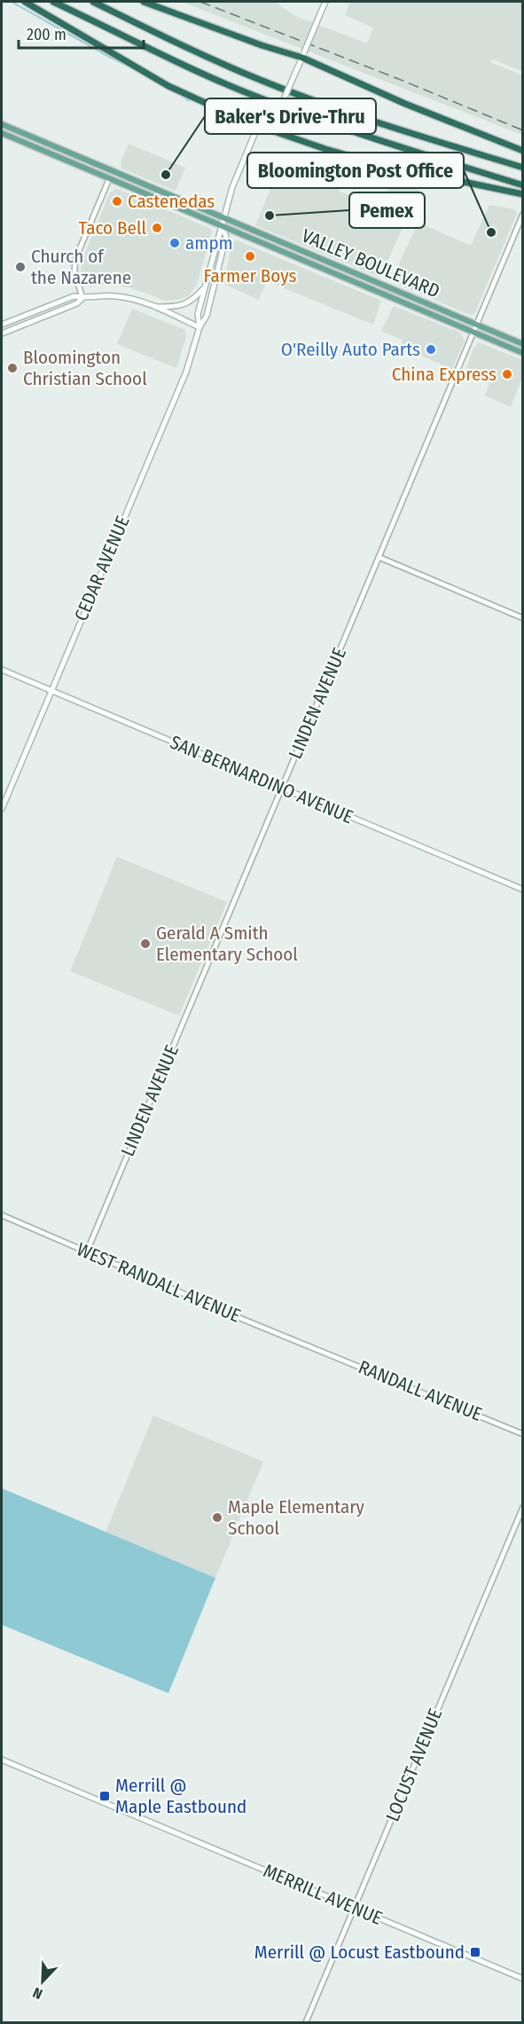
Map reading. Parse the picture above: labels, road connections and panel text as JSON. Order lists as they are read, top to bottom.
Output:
{
  "streets": {
    "main road": [
      "VALLEY BOULEVARD",
      "CEDAR AVENUE",
      "SAN BERNARDINO AVENUE",
      "MERRILL AVENUE"
    ],
    "street": [
      "LINDEN AVENUE",
      "WEST RANDALL AVENUE",
      "RANDALL AVENUE",
      "LOCUST AVENUE"
    ]
  },
  "crossings": [
    ["VALLEY BOULEVARD", "CEDAR AVENUE"],
    ["VALLEY BOULEVARD", "LINDEN AVENUE"],
    ["CEDAR AVENUE", "SAN BERNARDINO AVENUE"],
    ["LINDEN AVENUE", "SAN BERNARDINO AVENUE"],
    ["LINDEN AVENUE", "WEST RANDALL AVENUE"],
    ["WEST RANDALL AVENUE", "RANDALL AVENUE"],
    ["LOCUST AVENUE", "MERRILL AVENUE"]
  ],
  "places": {
    "other": [
      "Baker's Drive-Thru",
      "Castenedas",
      "Pemex",
      "Taco Bell",
      "Bloomington Post Office",
      "ampm",
      "Farmer Boys",
      "Church of the Nazarene",
      "O'Reilly Auto Parts",
      "Bloomington Christian School",
      "China Express",
      "Gerald A Smith Elementary School",
      "Maple Elementary School"
    ],
    "transit": ["Merrill @ Maple Eastbound", "Merrill @ Locust Eastbound"]
  },
  "scale_bar": "200 m",
  "north": "bottom left"
}
